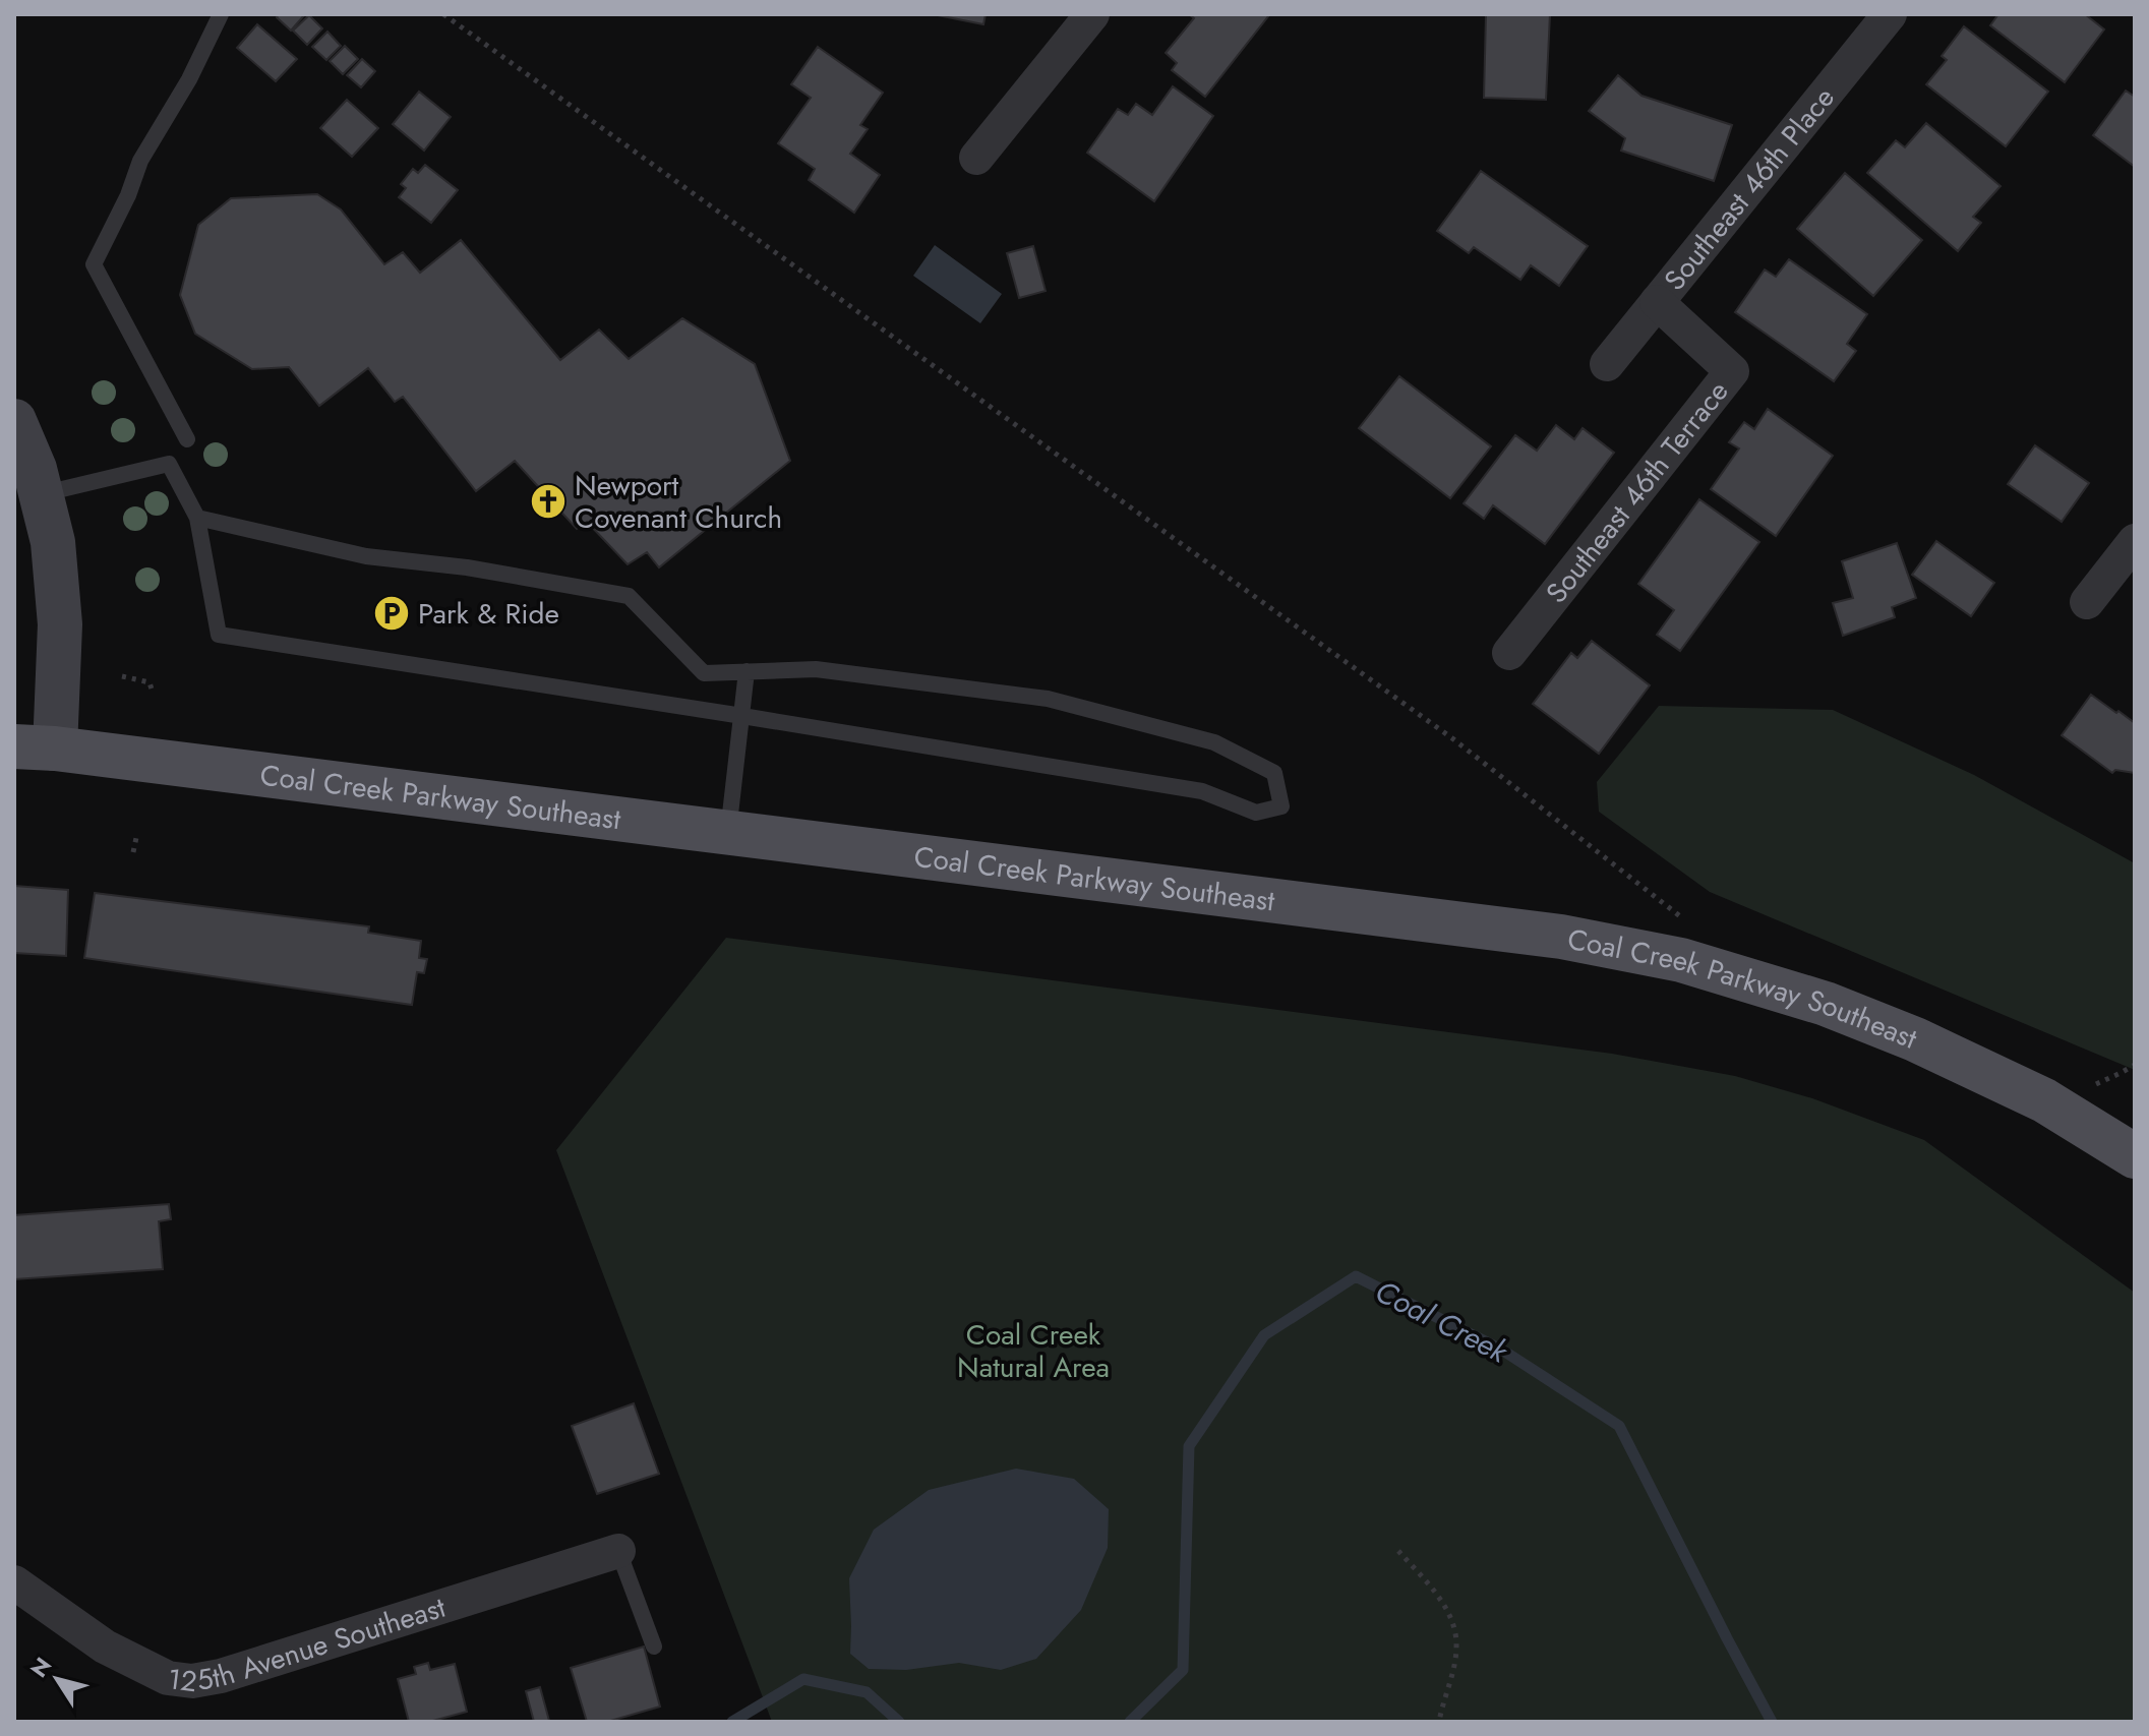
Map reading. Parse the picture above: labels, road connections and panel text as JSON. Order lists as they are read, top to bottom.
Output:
{
  "streets": {
    "main road": ["Coal Creek Parkway Southeast"],
    "street": ["Southeast 46th Place", "Southeast 46th Terrace", "125th Avenue Southeast"]
  },
  "crossings": [
    ["Southeast 46th Place", "Southeast 46th Terrace"]
  ],
  "water": ["Coal Creek"],
  "parks": ["Coal Creek Natural Area"],
  "places": {
    "church": ["Newport Covenant Church"],
    "parking": ["Park & Ride"]
  },
  "north": "top left"
}
